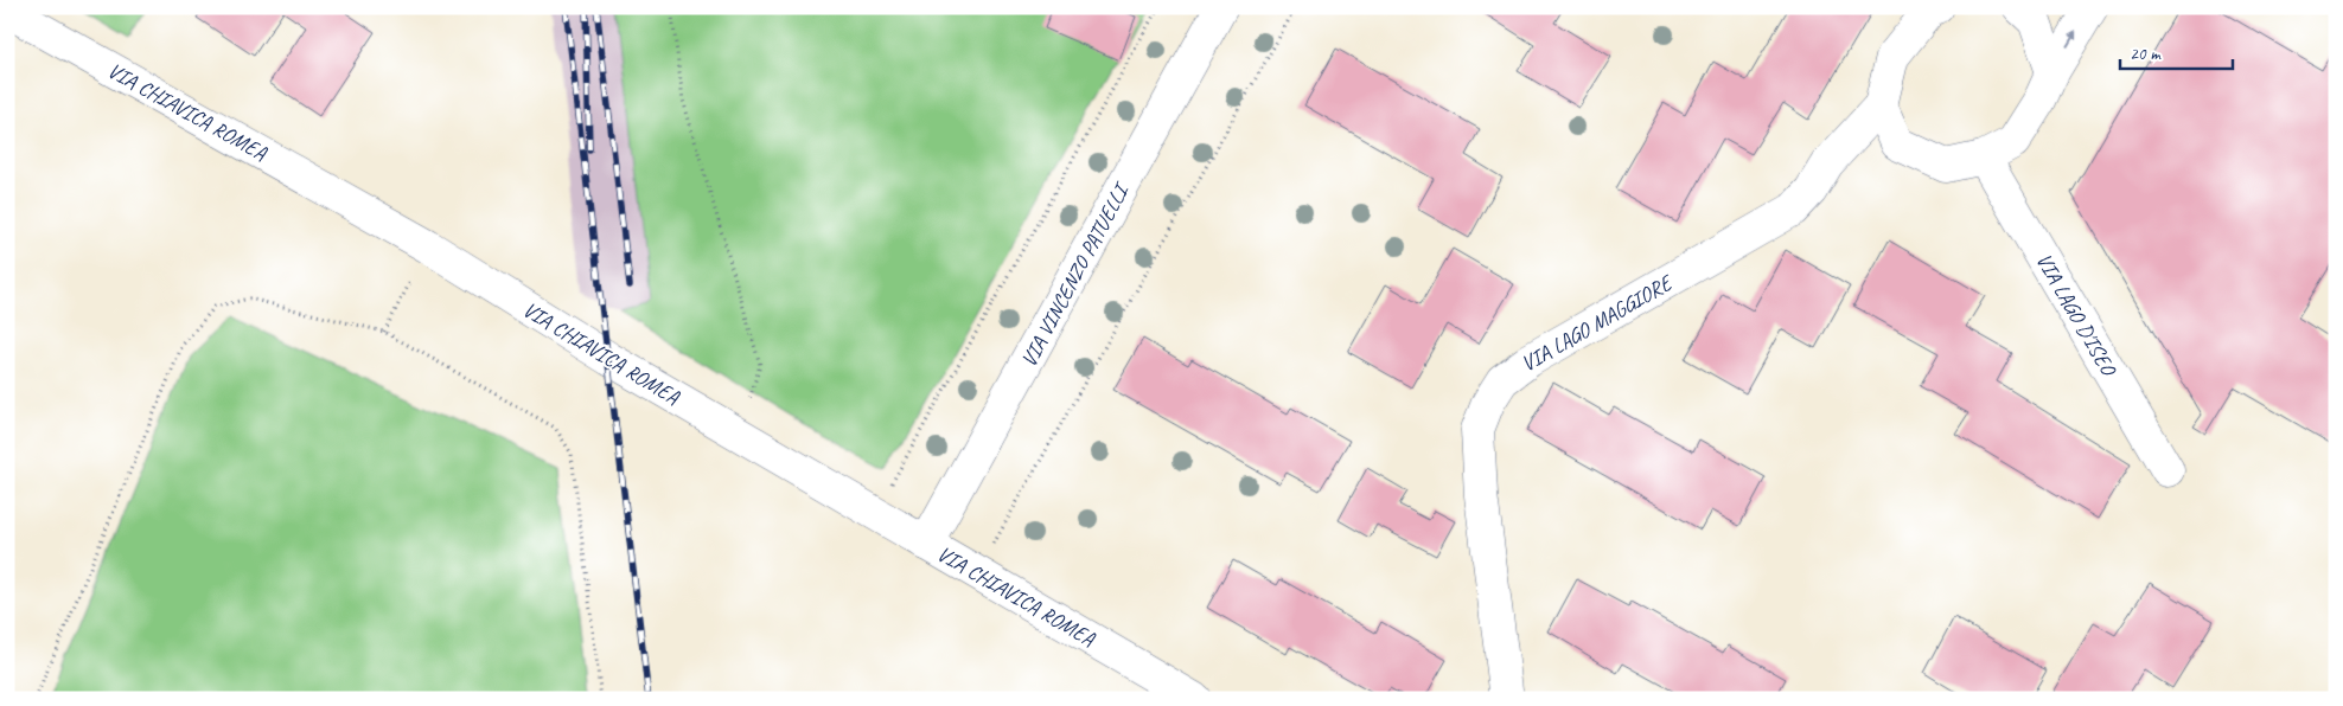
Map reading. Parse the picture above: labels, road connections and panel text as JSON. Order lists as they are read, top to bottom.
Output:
{
  "streets": {
    "street": [
      "VIA CHIAVICA ROMEA",
      "VIA VINCENZO PATUELLI",
      "VIA LAGO D'ISEO",
      "VIA LAGO MAGGIORE"
    ]
  },
  "crossings": [
    ["VIA CHIAVICA ROMEA", "VIA VINCENZO PATUELLI"]
  ],
  "scale_bar": "20 m"
}
